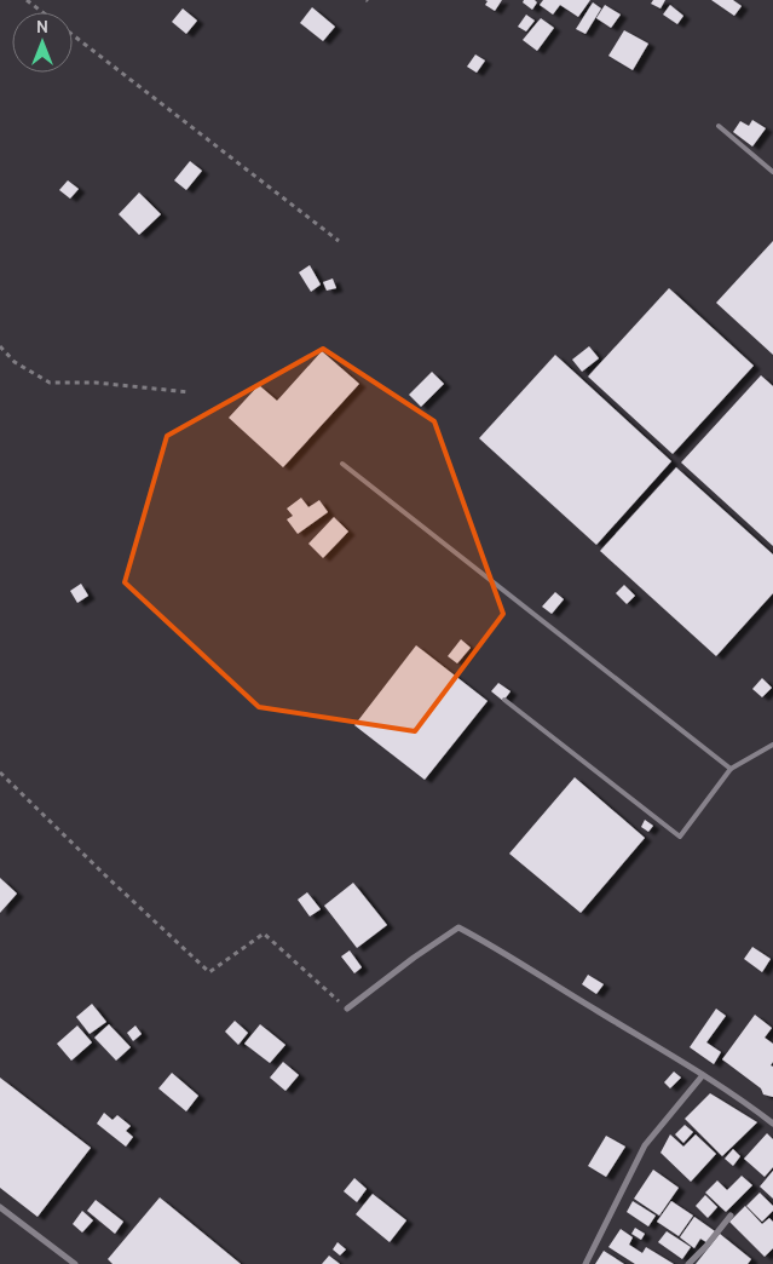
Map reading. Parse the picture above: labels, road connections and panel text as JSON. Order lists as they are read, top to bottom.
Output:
{
  "north": "top"
}
